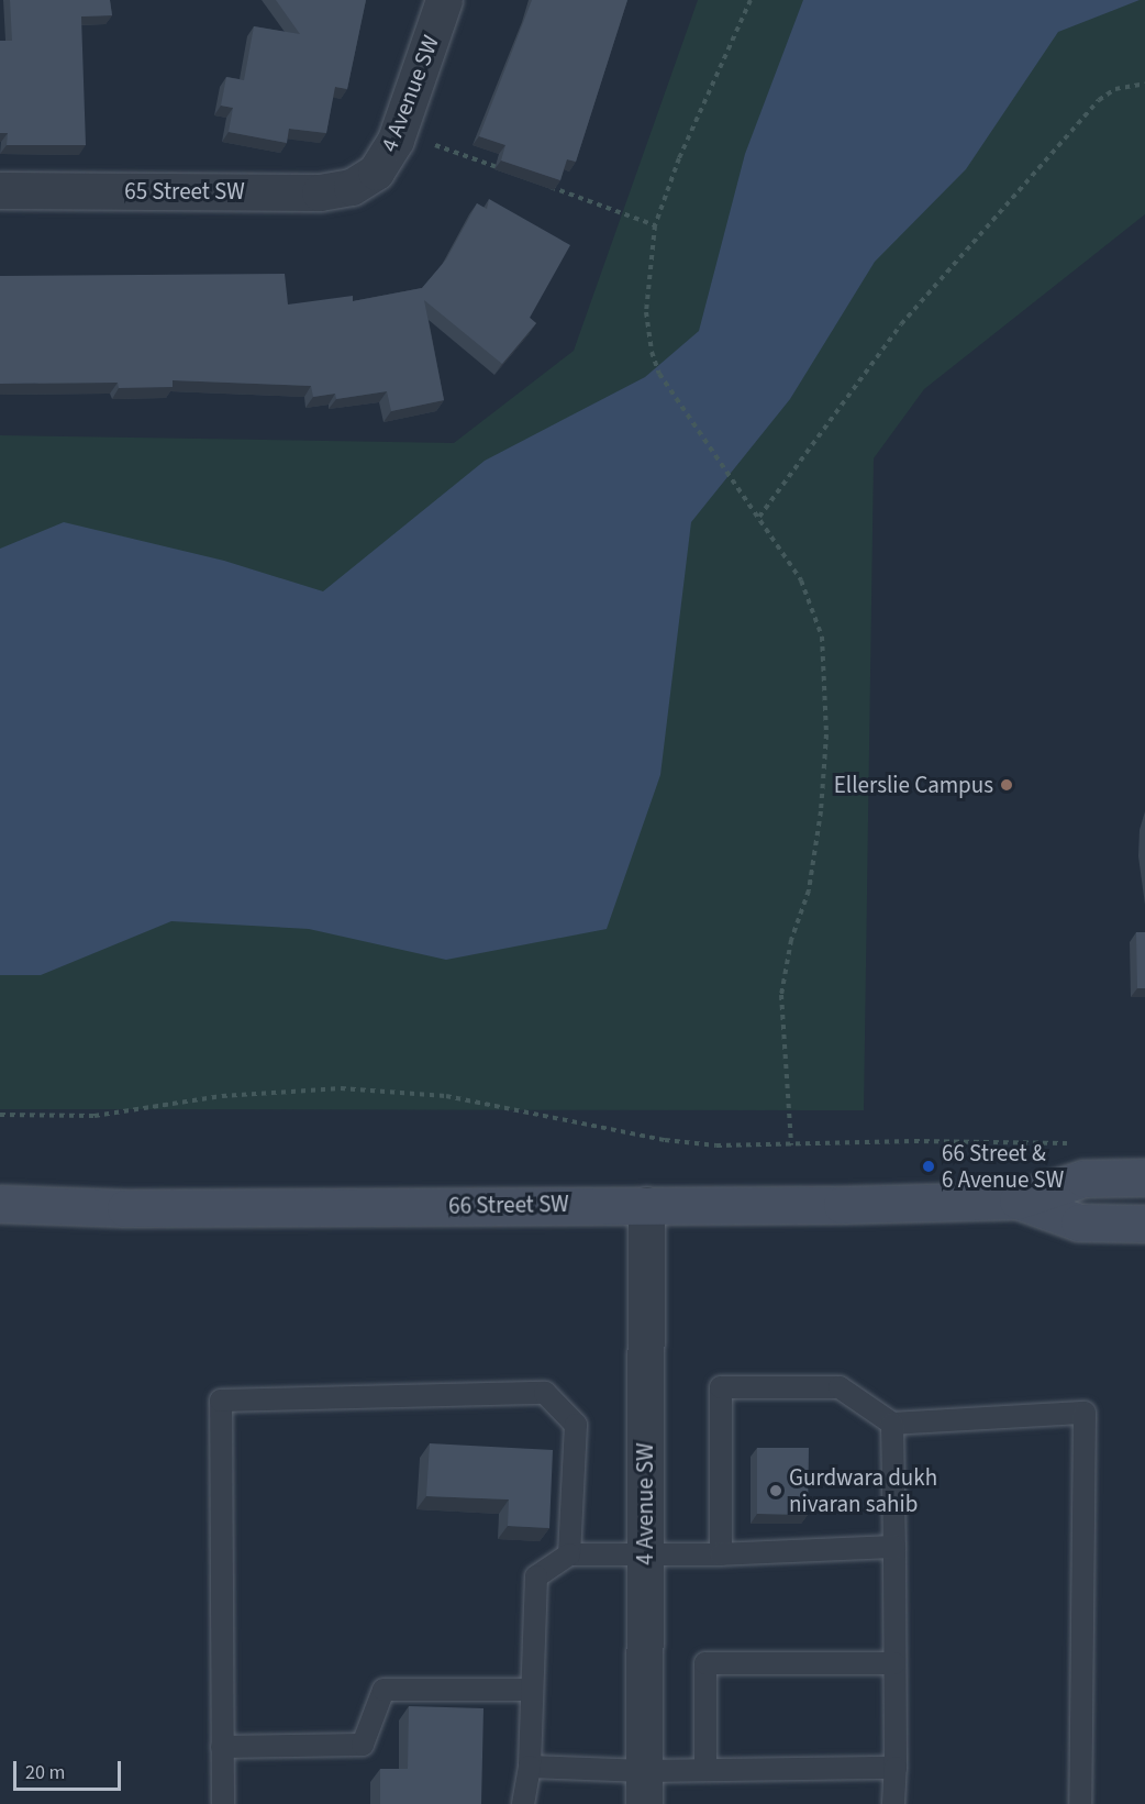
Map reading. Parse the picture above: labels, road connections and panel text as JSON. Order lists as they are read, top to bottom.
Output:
{
  "streets": {
    "main road": ["66 Street SW"],
    "street": ["4 Avenue SW", "65 Street SW"]
  },
  "crossings": [
    ["4 Avenue SW", "65 Street SW"],
    ["4 Avenue SW", "66 Street SW"]
  ],
  "places": ["Ellerslie Campus", "66 Street & 6 Avenue SW", "Gurdwara dukh nivaran sahib"],
  "scale_bar": "20 m"
}
